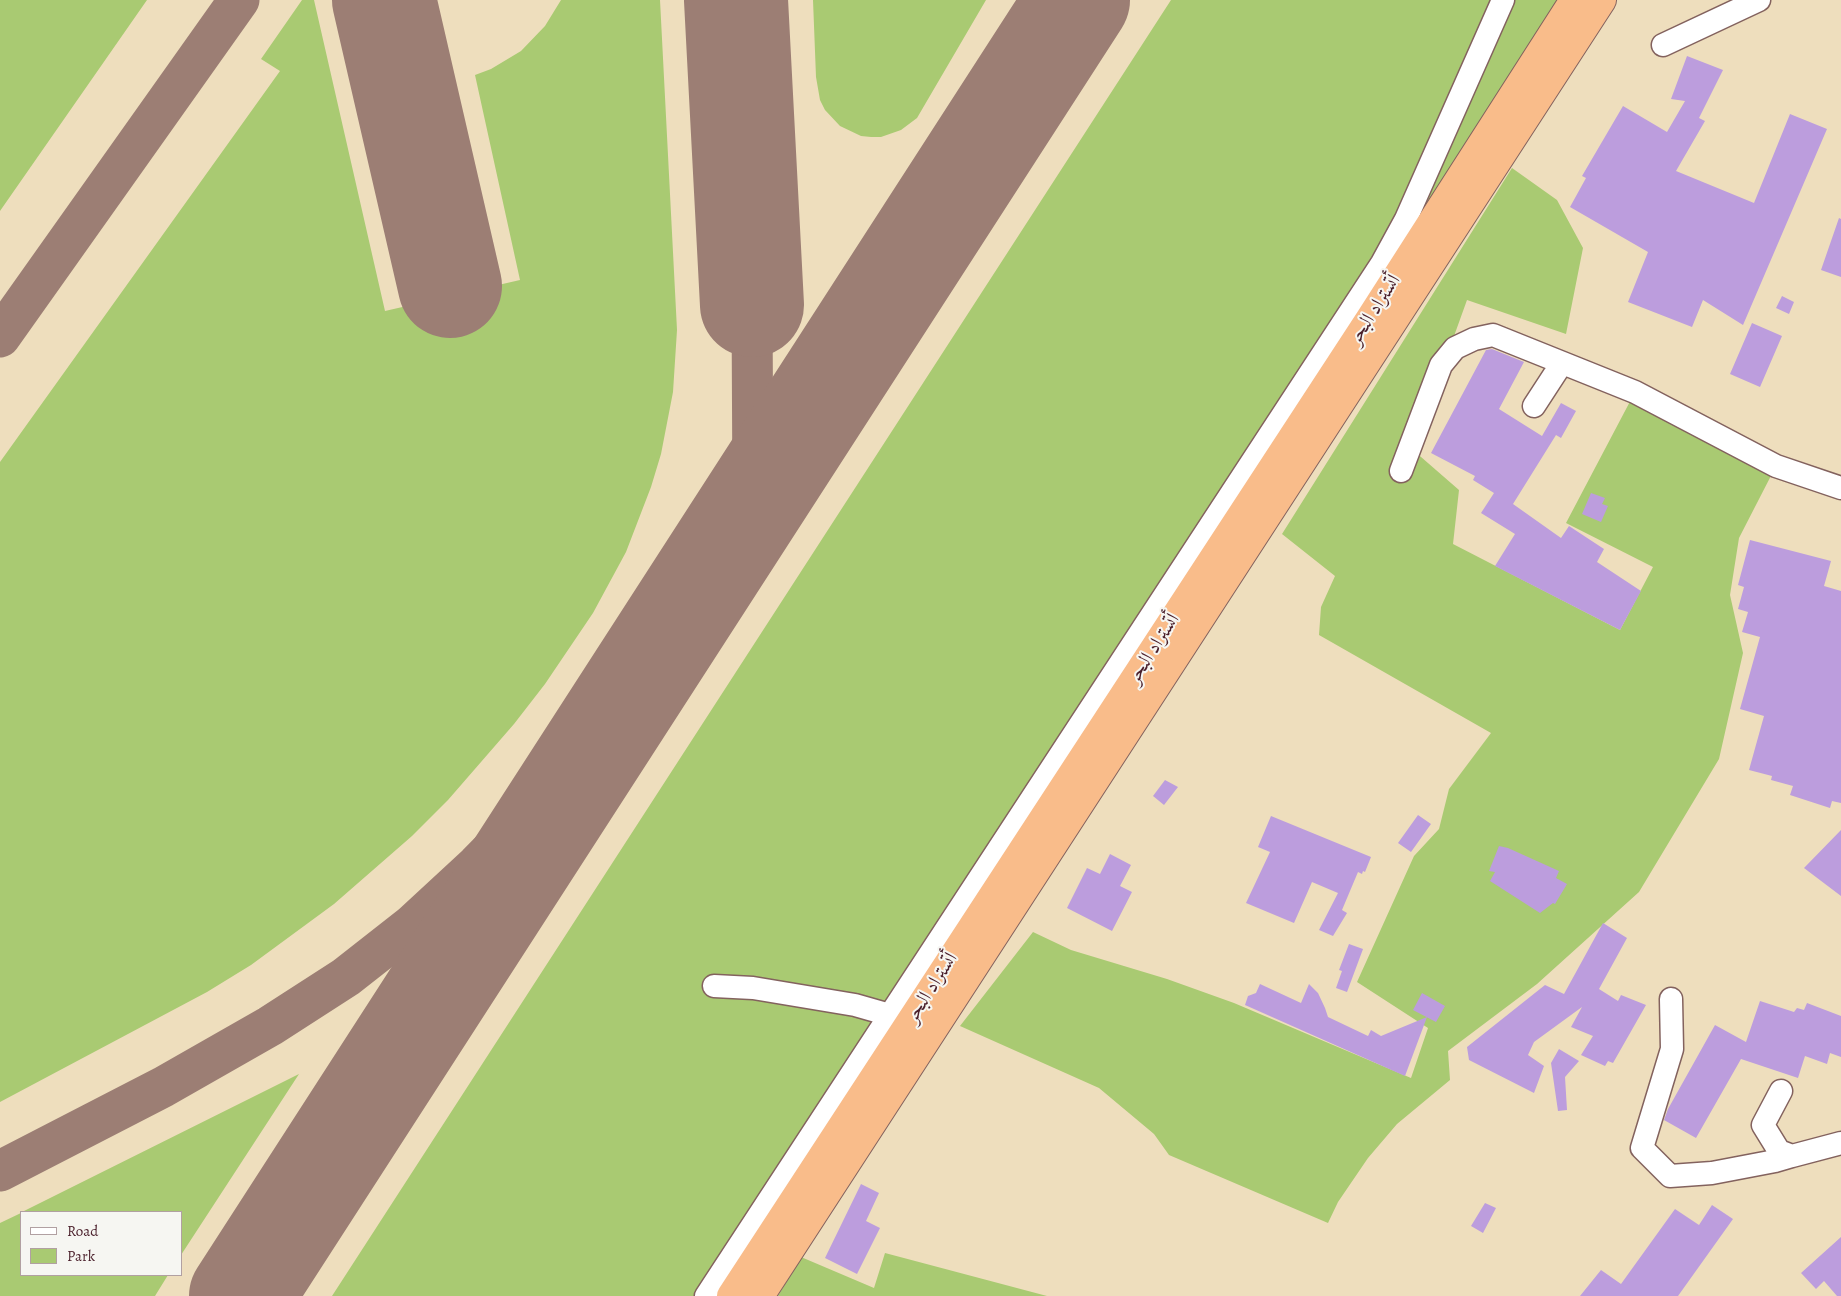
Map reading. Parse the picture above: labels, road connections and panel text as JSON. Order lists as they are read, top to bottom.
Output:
{
  "streets": {
    "highway": ["أتستراد البحر"]
  },
  "legend": ["Road", "Park"]
}
